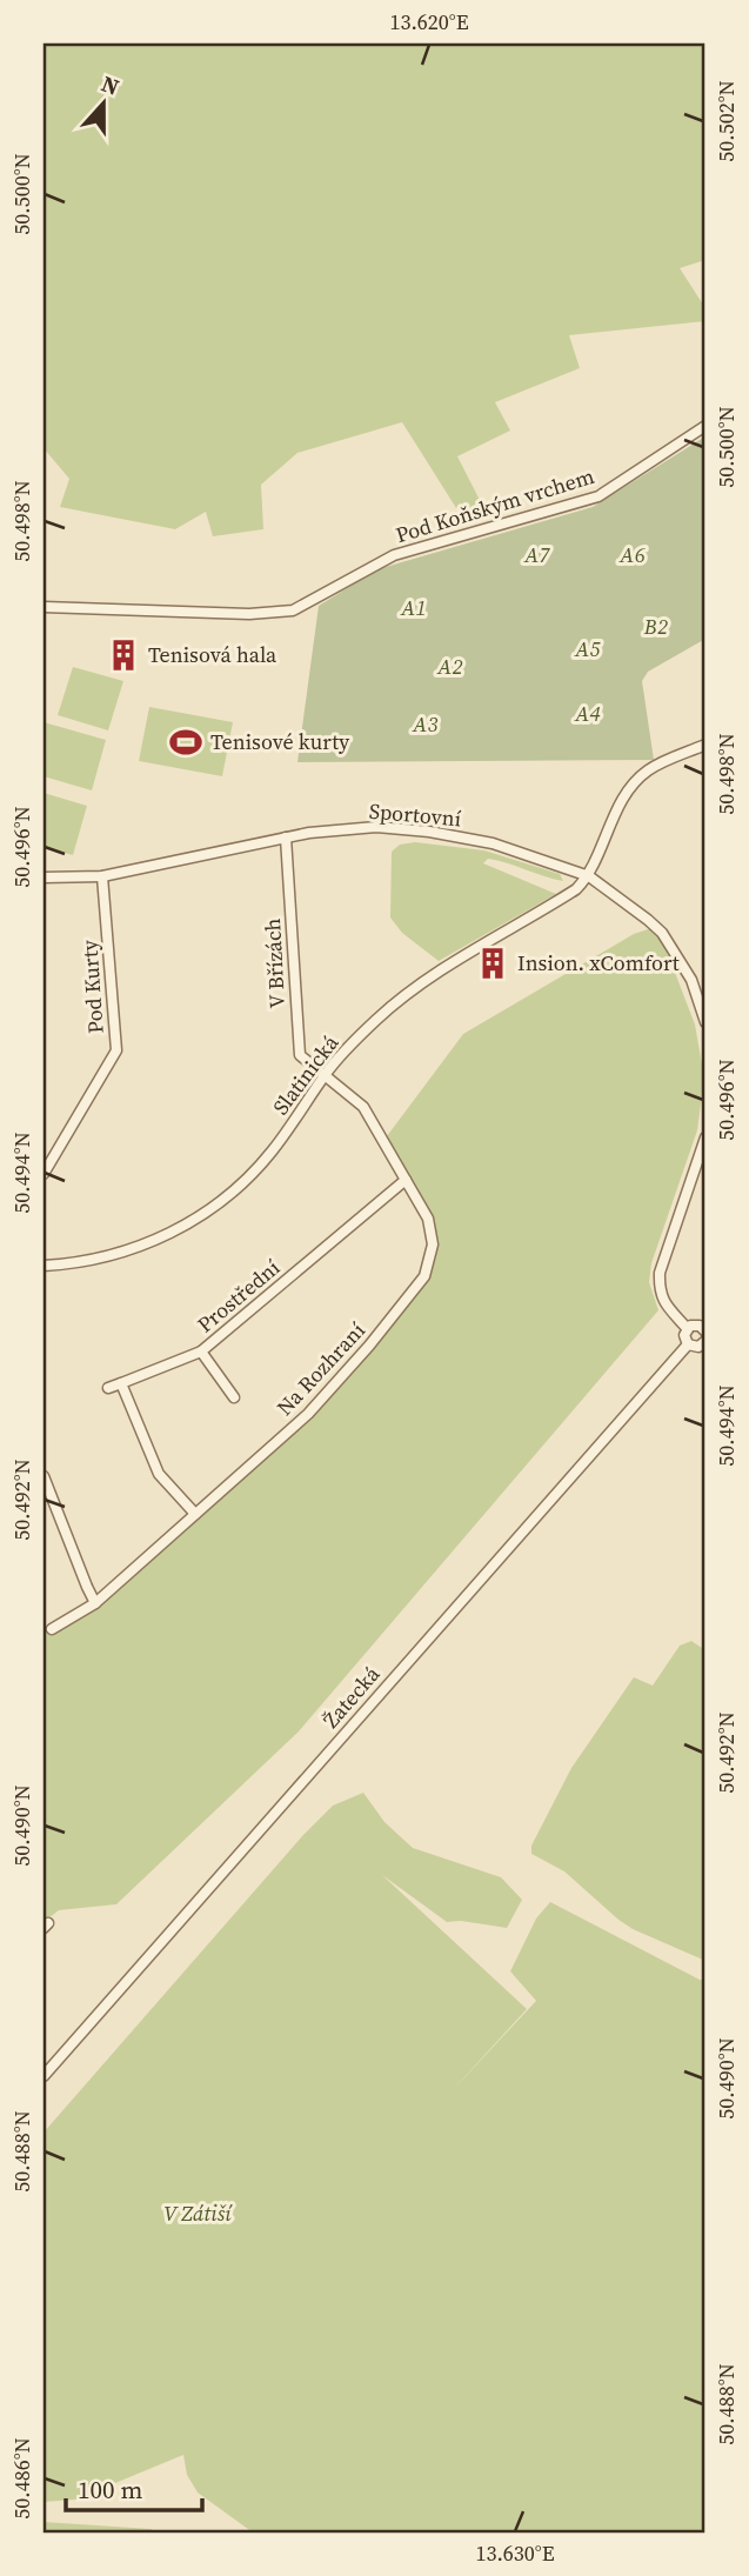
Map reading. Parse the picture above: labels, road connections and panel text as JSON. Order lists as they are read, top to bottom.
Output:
{
  "streets": {
    "street": [
      "Pod Koňským vrchem",
      "Sportovní",
      "V Břízách",
      "Pod Kurty",
      "Slatinická",
      "Prostřední",
      "Na Rozhraní",
      "Žatecká"
    ]
  },
  "crossings": [
    ["Sportovní", "V Břízách"],
    ["Sportovní", "Pod Kurty"],
    ["Sportovní", "Slatinická"],
    ["V Břízách", "Slatinická"],
    ["V Břízách", "Na Rozhraní"],
    ["Slatinická", "Na Rozhraní"],
    ["Prostřední", "Na Rozhraní"]
  ],
  "parks": [
    "A7",
    "A6",
    "A1",
    "B2",
    "A5",
    "A2",
    "A4",
    "A3",
    "V Zátiší"
  ],
  "places": {
    "building": ["Tenisová hala", "Insion. xComfort"],
    "sports": ["Tenisové kurty"]
  },
  "scale_bar": "100 m",
  "north": "top",
  "coordinates": [
    "13.620°E",
    "50.502°N",
    "50.500°N",
    "50.498°N",
    "50.496°N",
    "50.494°N",
    "50.492°N",
    "50.490°N",
    "50.488°N",
    "50.486°N",
    "13.630°E"
  ]
}
